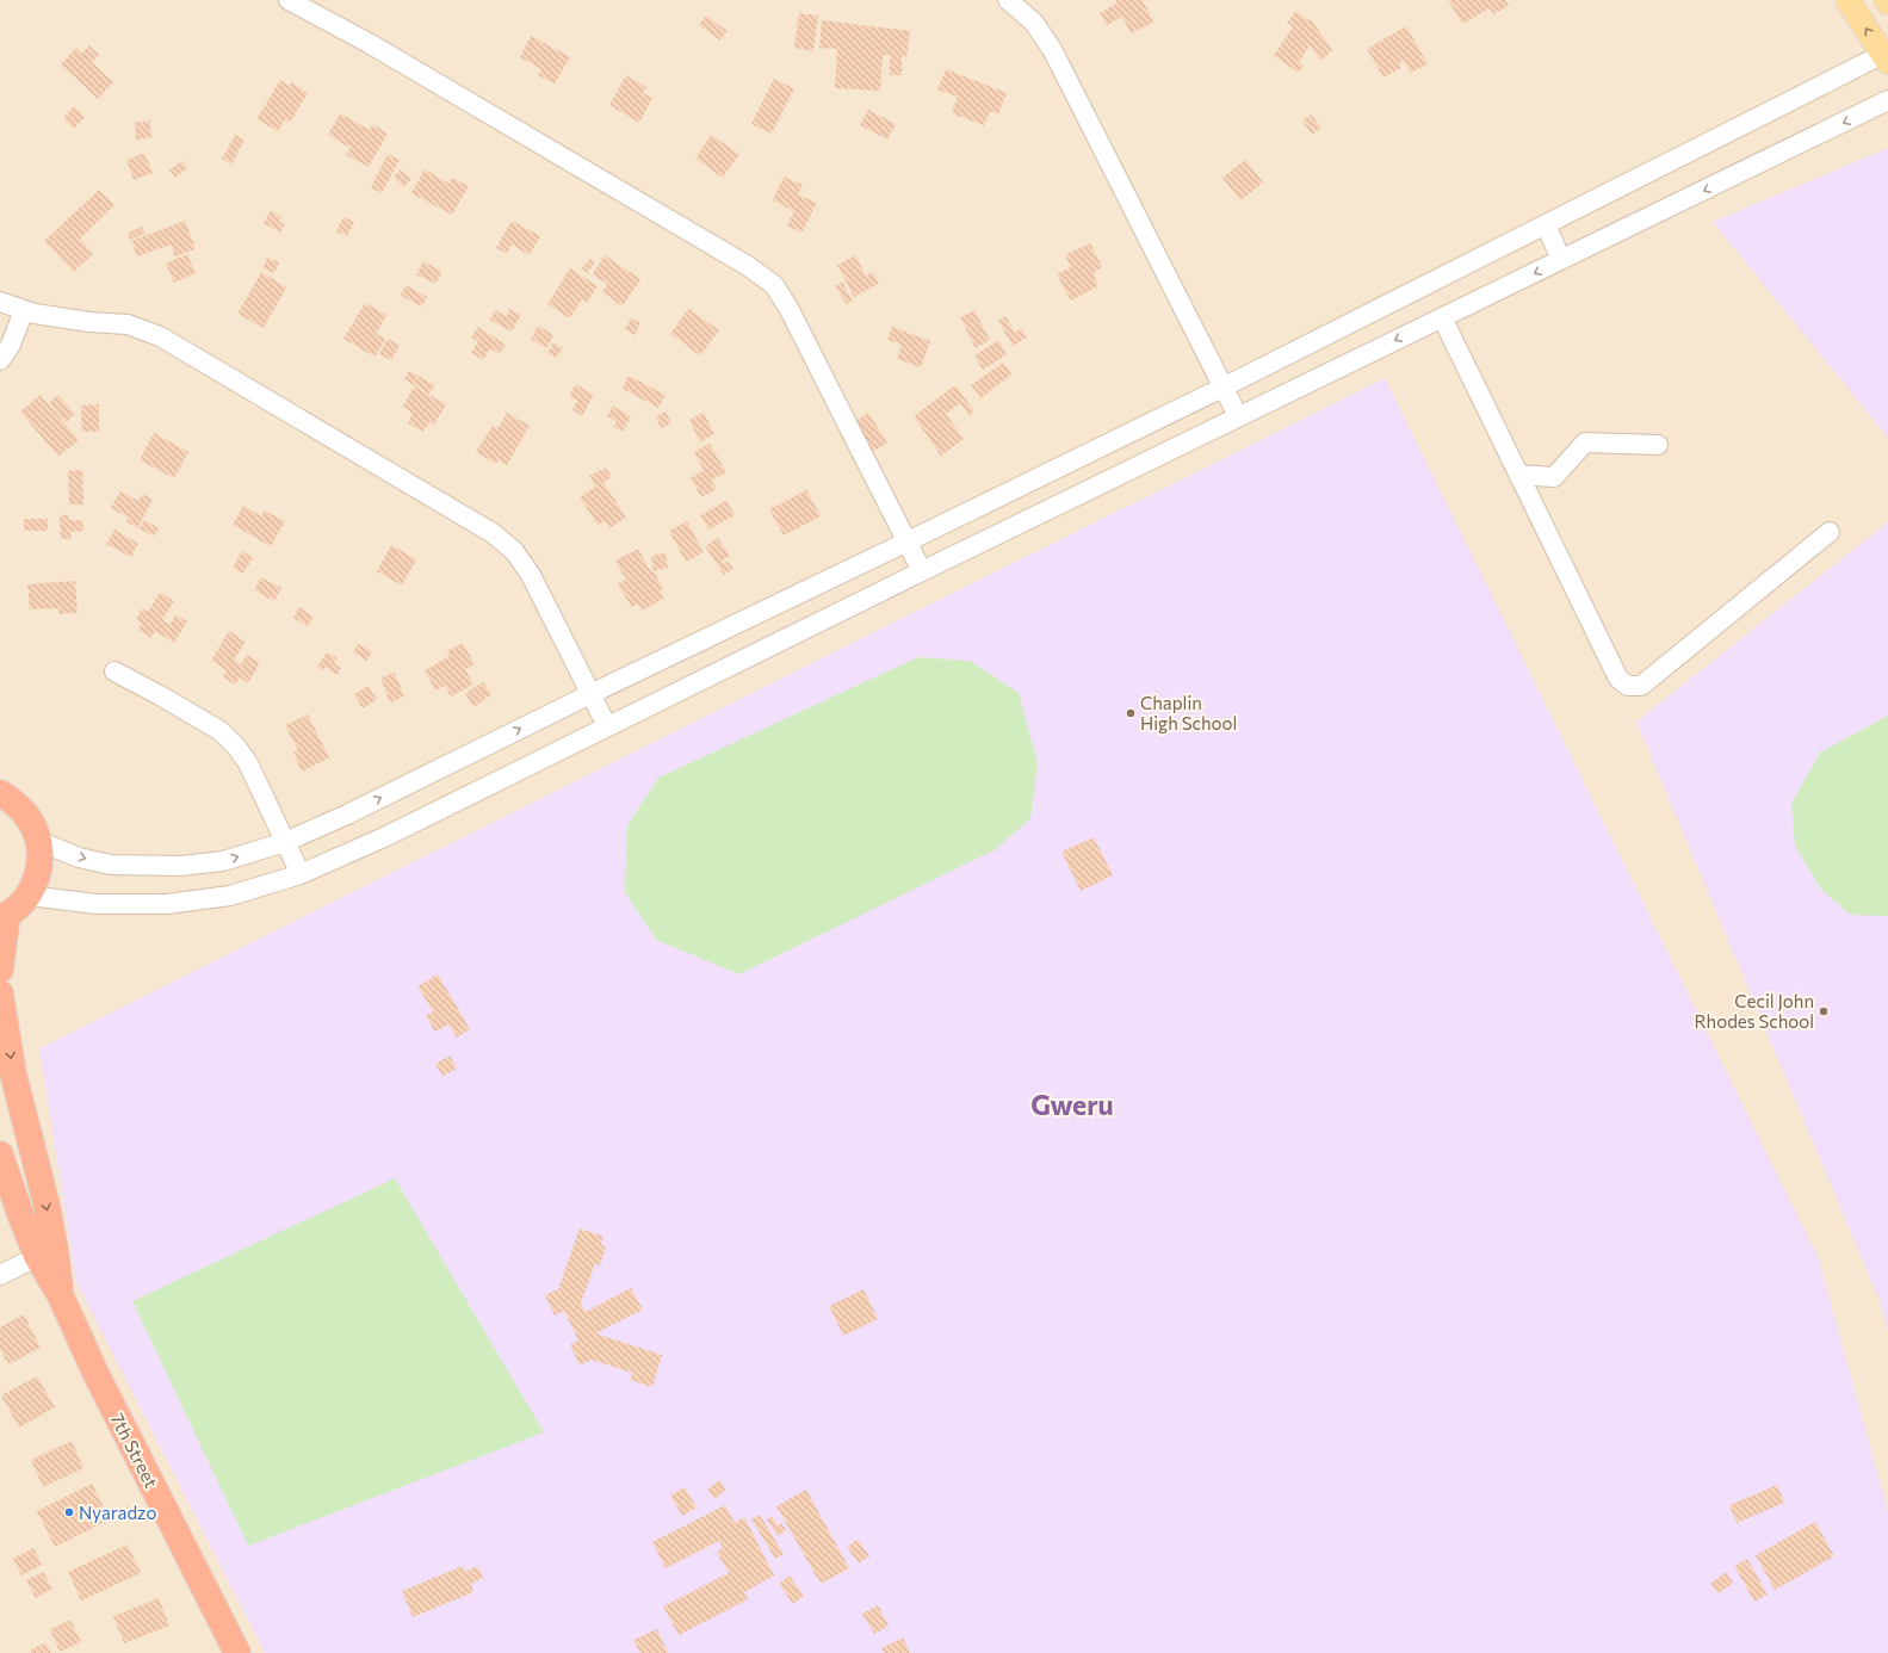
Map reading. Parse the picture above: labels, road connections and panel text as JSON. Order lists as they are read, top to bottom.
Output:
{
  "streets": {
    "highway": ["7th Street"]
  },
  "districts": ["Gweru"],
  "places": ["Chaplin High School", "Cecil John Rhodes School", "Nyaradzo"]
}
